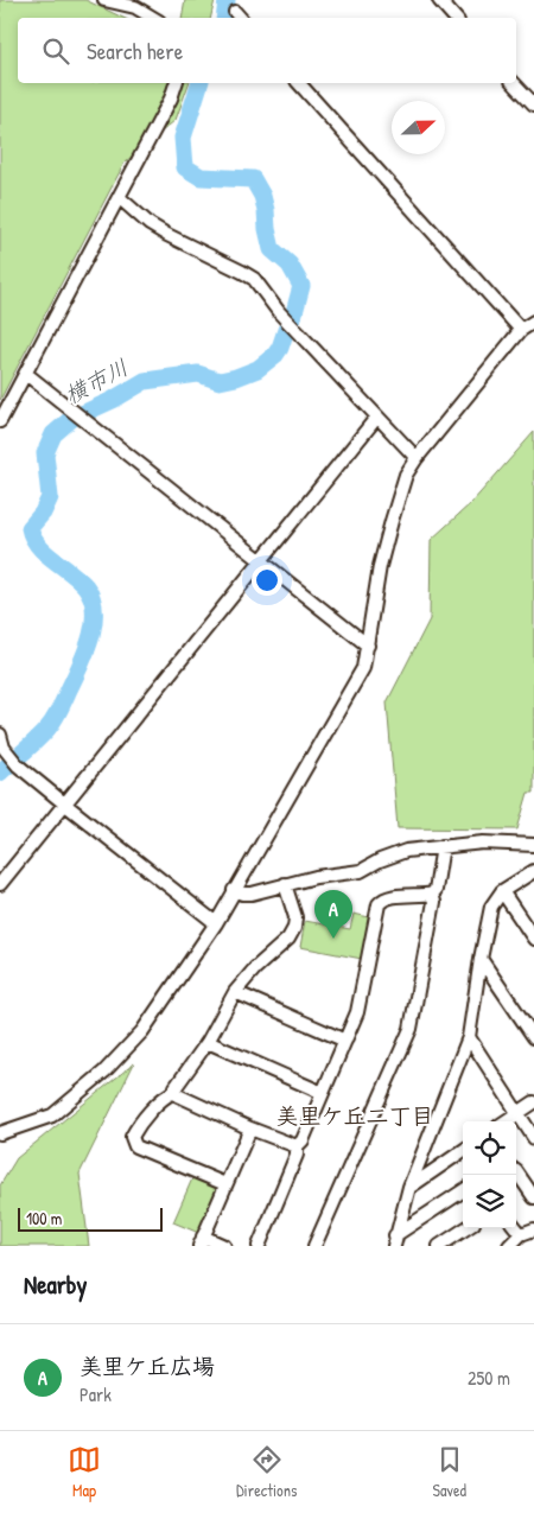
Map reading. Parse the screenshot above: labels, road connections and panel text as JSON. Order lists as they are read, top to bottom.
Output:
{
  "districts": ["美里ケ丘二丁目"],
  "water": ["横市川"],
  "scale_bar": "100 m",
  "north": "right",
  "page": {
    "search": "Search here",
    "pins": "A",
    "scale": "100 m",
    "heading": "Nearby",
    "list": [
      {
        "mark": "A",
        "name": "美里ケ丘広場",
        "note": "Park",
        "value": "250 m"
      }
    ],
    "nav": ["Map", "Directions", "Saved"]
  }
}
